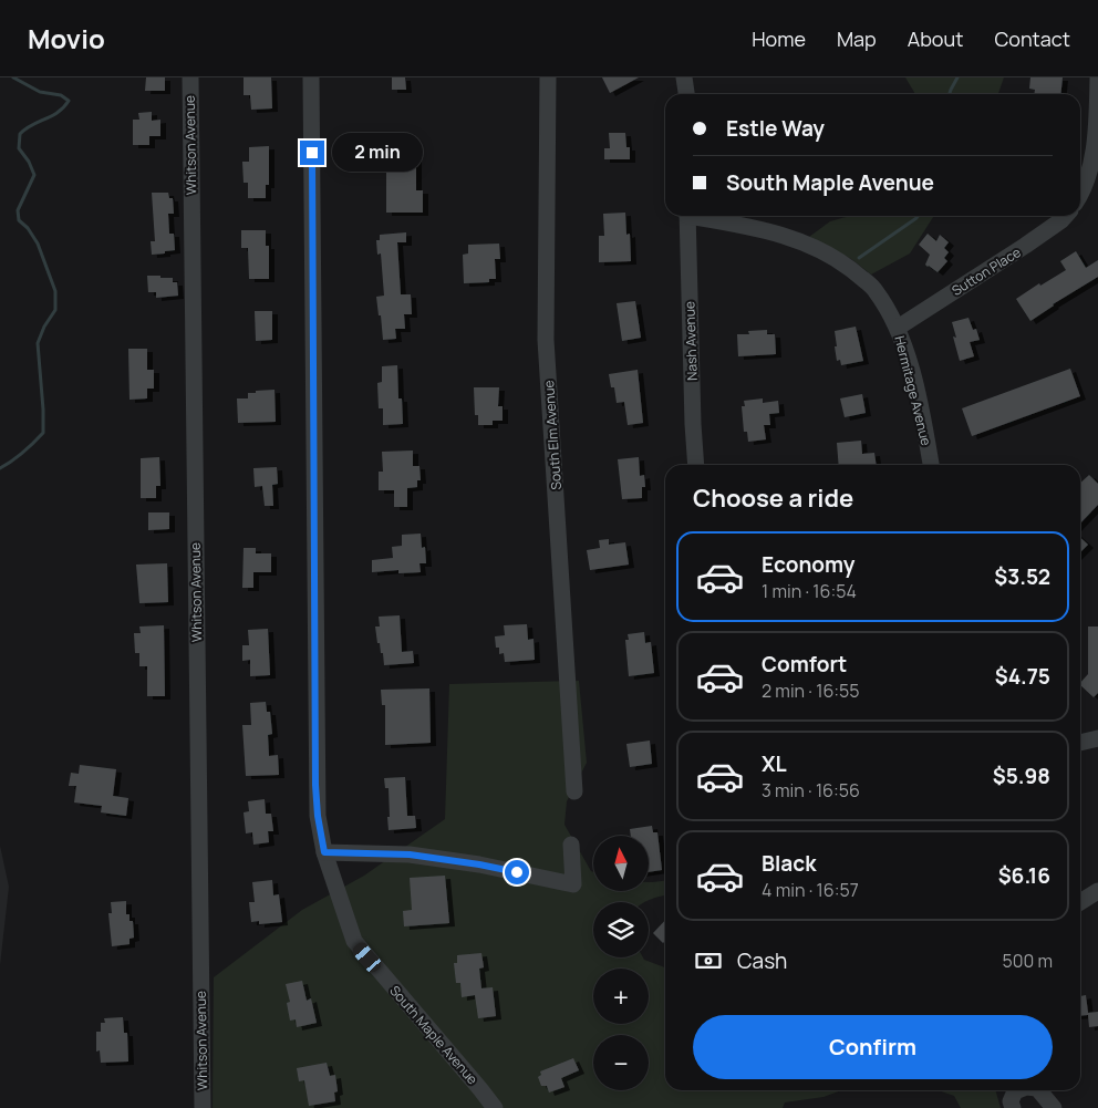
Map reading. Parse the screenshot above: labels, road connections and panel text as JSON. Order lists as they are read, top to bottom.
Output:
{
  "streets": {
    "street": [
      "Whitson Avenue",
      "Sutton Place",
      "Nash Avenue",
      "Hermitage Avenue",
      "South Elm Avenue",
      "South Maple Avenue"
    ]
  },
  "crossings": [
    ["Sutton Place", "Hermitage Avenue"]
  ],
  "north": "top",
  "page": {
    "header": "Movio",
    "nav": [
      "Home",
      "Map",
      "About",
      "Contact"
    ],
    "banner": ["Estle Way", "South Maple Avenue"],
    "bubble": "2 min",
    "heading": "Choose a ride",
    "list": [
      {
        "name": "Economy",
        "note": "1 min · 16:54",
        "value": "$3.52"
      },
      {
        "name": "Comfort",
        "note": "2 min · 16:55",
        "value": "$4.75"
      },
      {
        "name": "XL",
        "note": "3 min · 16:56",
        "value": "$5.98"
      },
      {
        "name": "Black",
        "note": "4 min · 16:57",
        "value": "$6.16"
      }
    ],
    "map_buttons": ["+", "−"],
    "pay": ["Cash", "500 m"],
    "buttons": "Confirm"
  }
}
